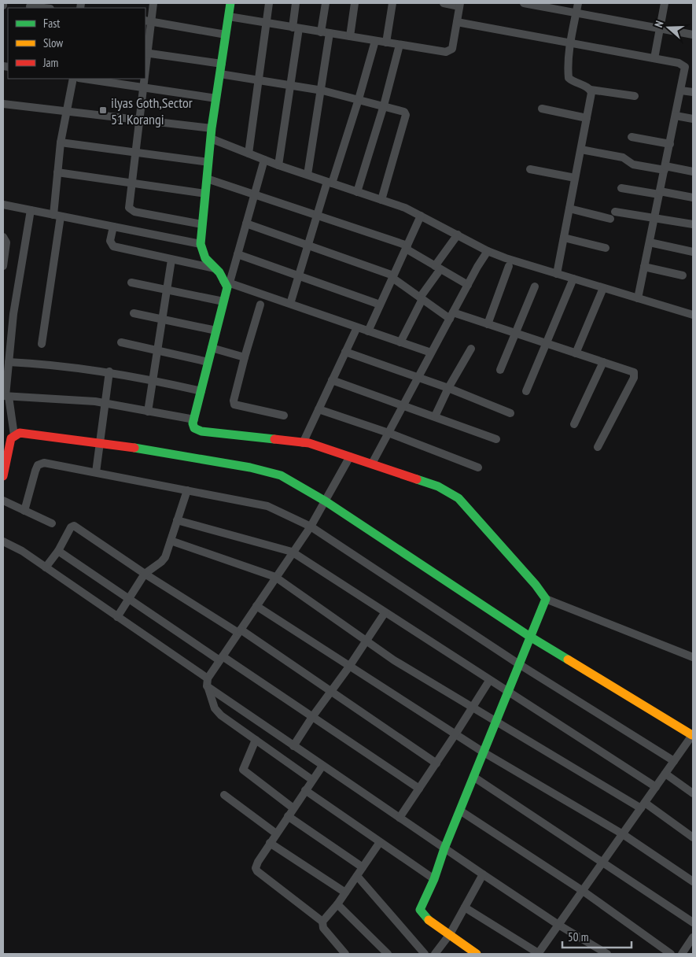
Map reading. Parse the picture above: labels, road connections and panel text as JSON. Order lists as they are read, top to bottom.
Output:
{
  "places": {
    "transit": ["ilyas Goth,Sector 51 Korangi"]
  },
  "legend": ["Fast", "Slow", "Jam"],
  "scale_bar": "50 m",
  "north": "left"
}
